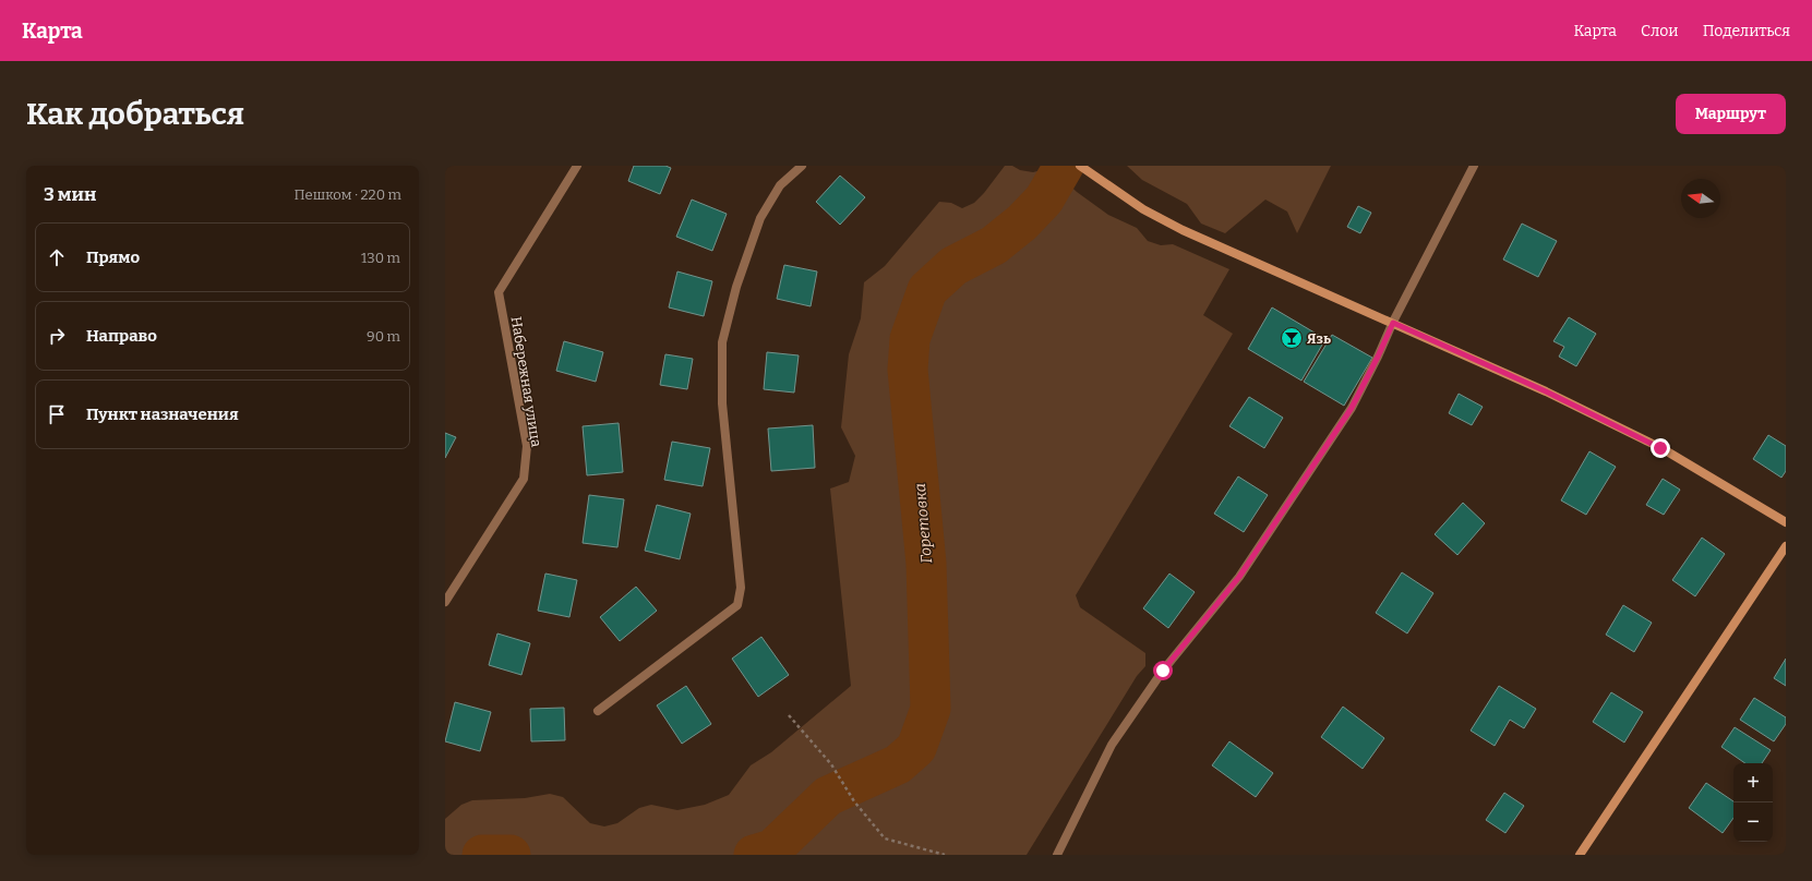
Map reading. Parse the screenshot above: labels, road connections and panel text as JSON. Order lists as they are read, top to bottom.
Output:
{
  "streets": {
    "street": ["Набережная улица"]
  },
  "water": ["Горетовка"],
  "places": {
    "bar": ["Язь"]
  },
  "north": "left",
  "page": {
    "header": "Карта",
    "nav": ["Карта", "Слои", "Поделиться"],
    "buttons": "Маршрут",
    "title": "Как добраться",
    "heading": ["3 мин", "Пешком · 220 m"],
    "list": [
      ["Прямо", "130 m"],
      ["Направо", "90 m"],
      "Пункт назначения"
    ],
    "map_buttons": ["+", "−"]
  }
}
